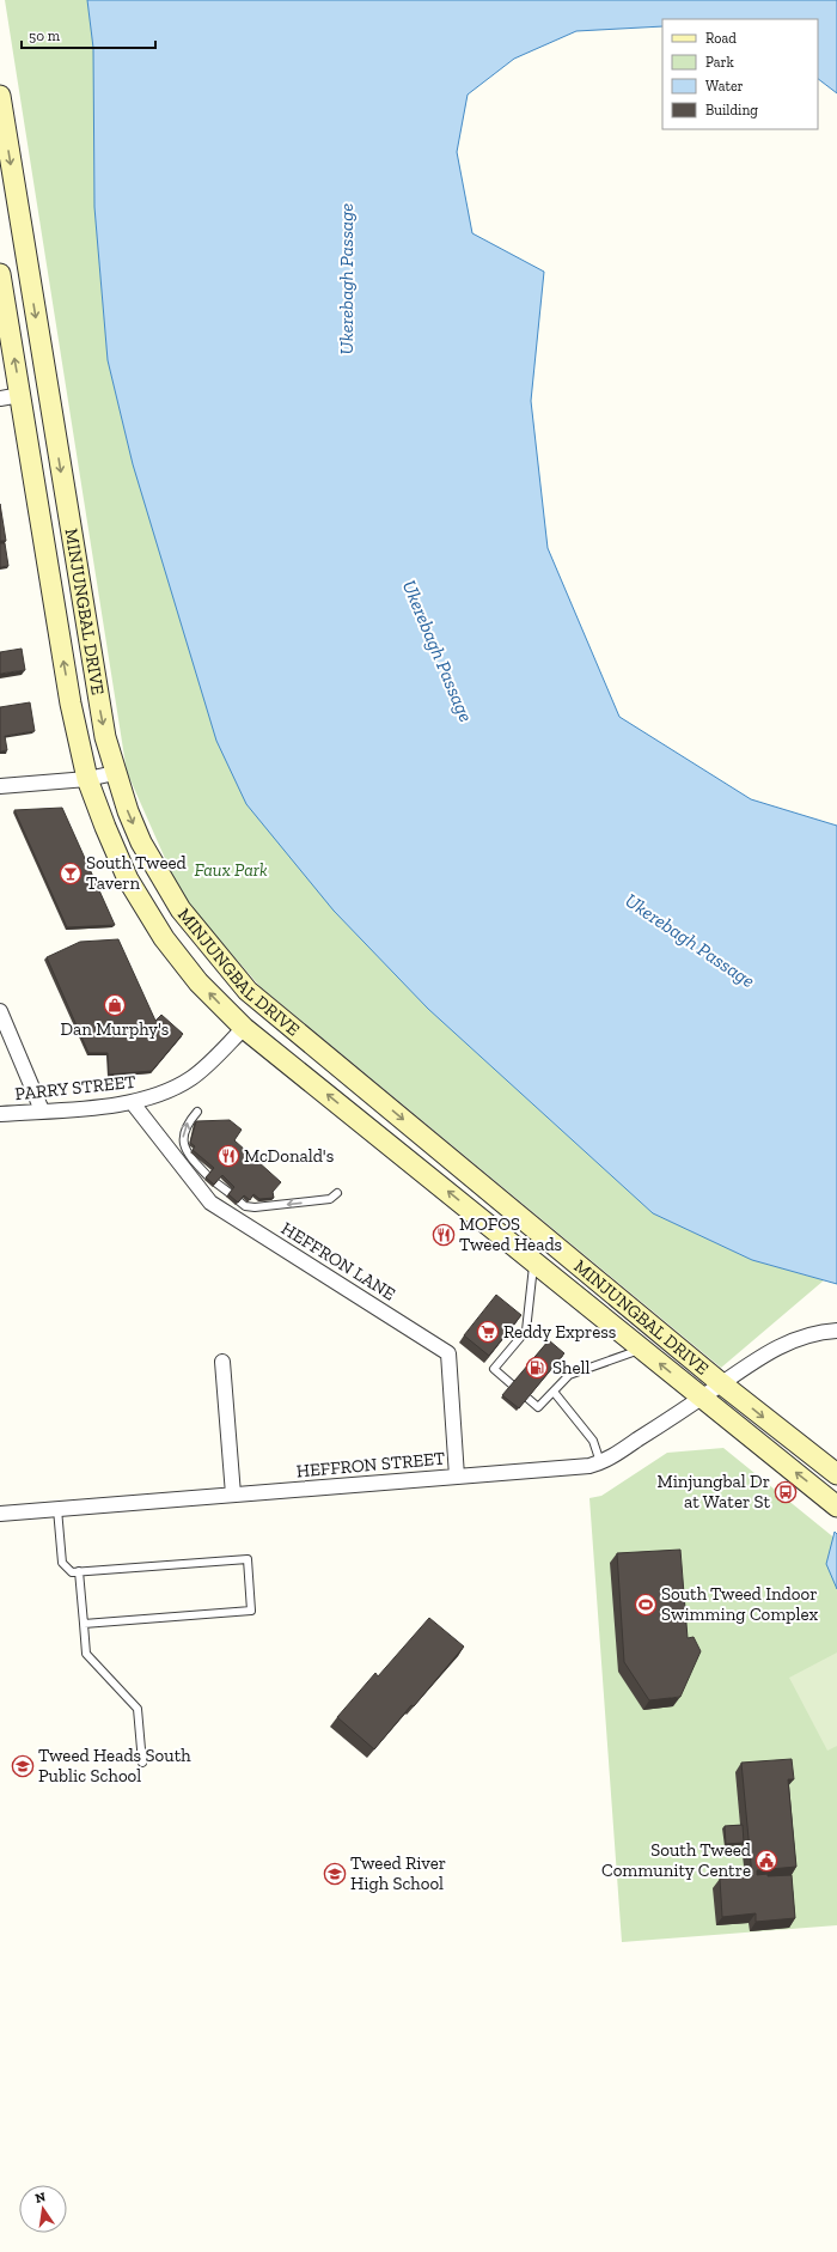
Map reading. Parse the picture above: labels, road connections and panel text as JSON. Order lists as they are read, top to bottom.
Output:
{
  "streets": {
    "main road": ["MINJUNGBAL DRIVE"],
    "street": ["PARRY STREET", "HEFFRON LANE", "HEFFRON STREET"]
  },
  "crossings": [
    ["MINJUNGBAL DRIVE", "PARRY STREET"],
    ["MINJUNGBAL DRIVE", "HEFFRON STREET"],
    ["PARRY STREET", "HEFFRON LANE"],
    ["HEFFRON LANE", "HEFFRON STREET"]
  ],
  "water": ["Ukerebagh Passage"],
  "parks": ["Faux Park"],
  "places": {
    "bar": ["South Tweed Tavern"],
    "shop": ["Dan Murphy's"],
    "restaurant": ["McDonald's", "MOFOS Tweed Heads"],
    "supermarket": ["Reddy Express"],
    "fuel station": ["Shell"],
    "bus stop": ["Minjungbal Dr at Water St"],
    "sports": ["South Tweed Indoor Swimming Complex"],
    "school or university": ["Tweed Heads South Public School", "Tweed River High School"],
    "public building": ["South Tweed Community Centre"]
  },
  "legend": [
    "Road",
    "Park",
    "Water",
    "Building"
  ],
  "scale_bar": "50 m",
  "north": "top"
}
